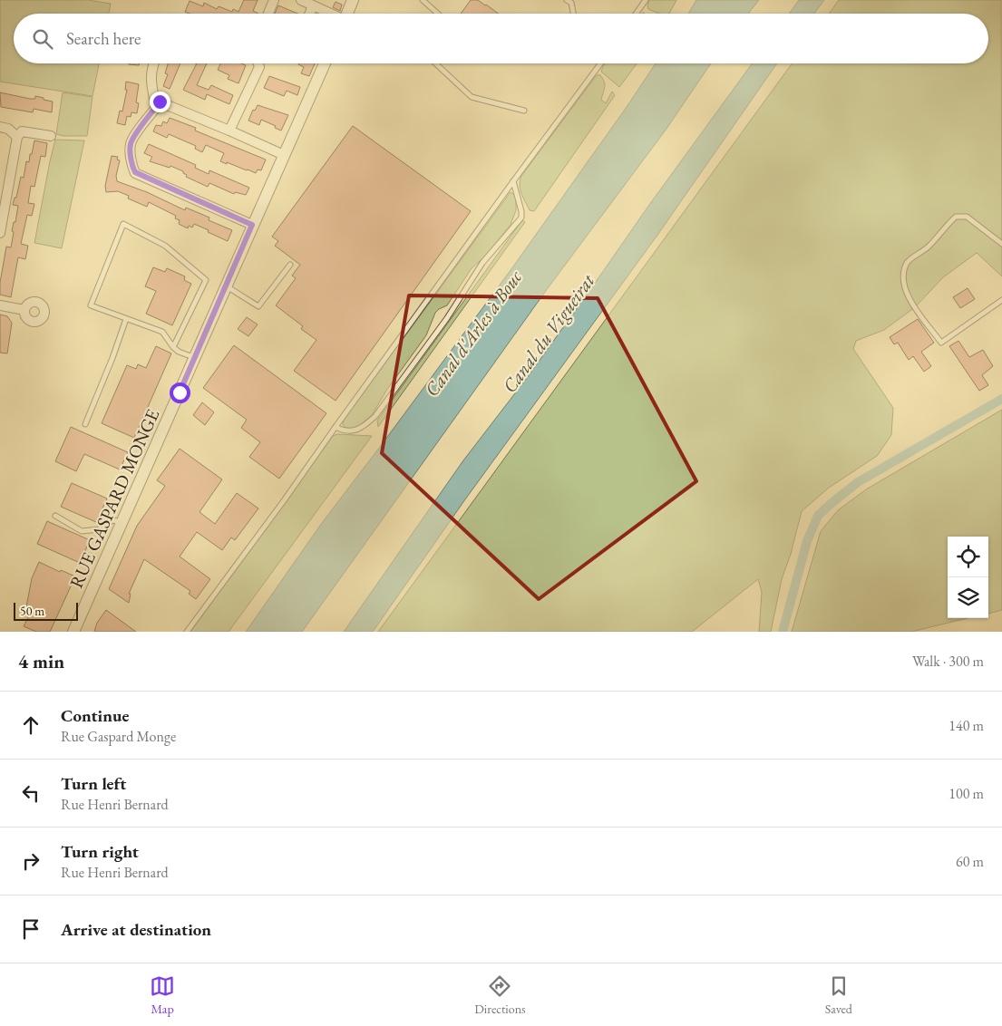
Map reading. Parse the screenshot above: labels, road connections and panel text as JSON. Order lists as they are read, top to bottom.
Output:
{
  "streets": {
    "street": ["RUE GASPARD MONGE"]
  },
  "water": ["Canal d'Arles à Bouc", "Canal du Vigueirat"],
  "scale_bar": "50 m",
  "page": {
    "search": "Search here",
    "scale": "50 m",
    "heading": ["4 min", "Walk · 300 m"],
    "list": [
      ["Continue", "Rue Gaspard Monge", "140 m"],
      ["Turn left", "Rue Henri Bernard", "100 m"],
      ["Turn right", "Rue Henri Bernard", "60 m"],
      "Arrive at destination"
    ],
    "nav": ["Map", "Directions", "Saved"]
  }
}
